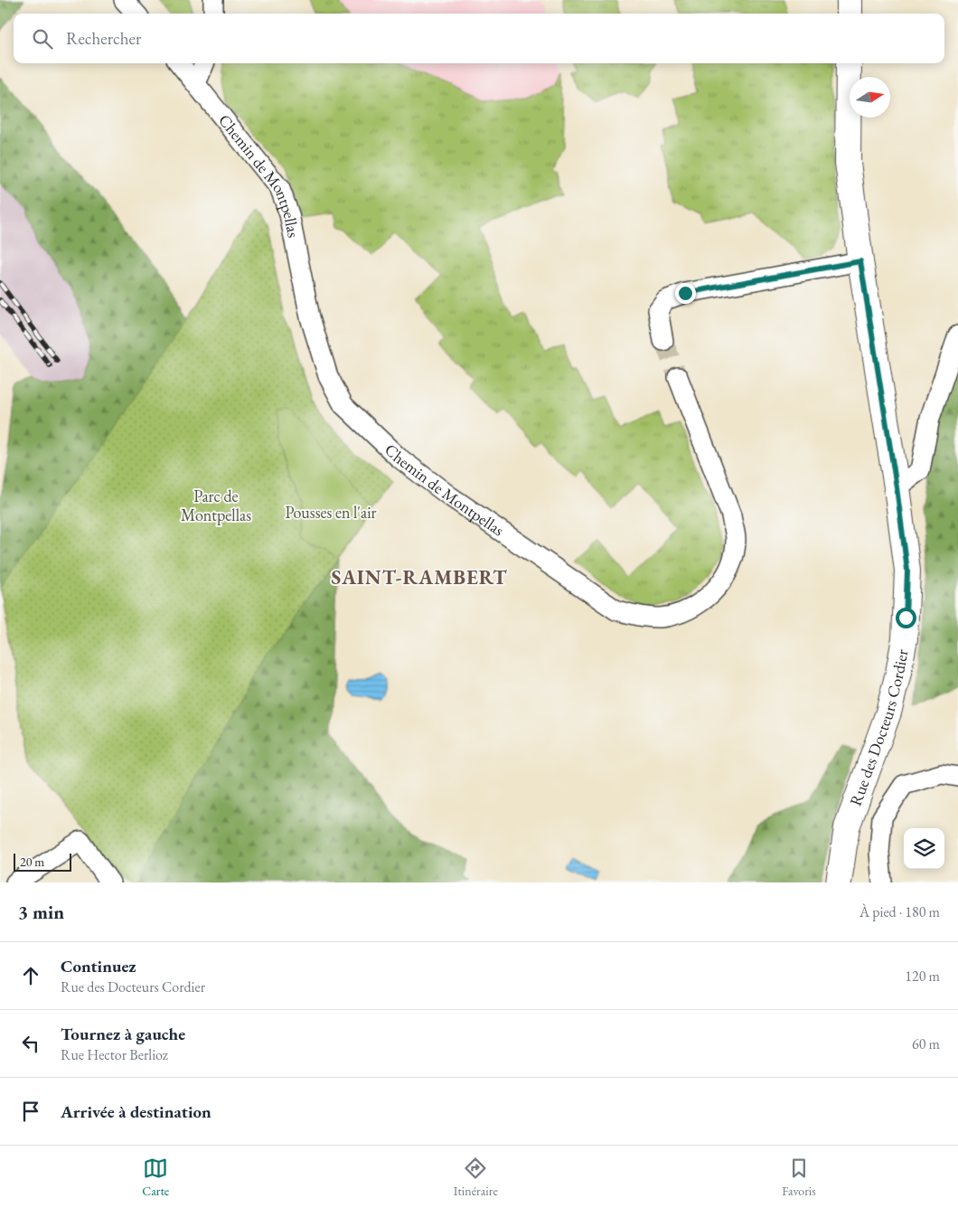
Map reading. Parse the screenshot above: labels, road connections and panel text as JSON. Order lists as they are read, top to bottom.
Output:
{
  "streets": {
    "street": ["Chemin de Montpellas", "Rue des Docteurs Cordier"]
  },
  "districts": ["SAINT-RAMBERT"],
  "parks": ["Parc de Montpellas", "Pousses en l'air"],
  "scale_bar": "20 m",
  "north": "right",
  "page": {
    "search": "Rechercher",
    "scale": "20 m",
    "heading": ["3 min", "À pied · 180 m"],
    "list": [
      ["Continuez", "Rue des Docteurs Cordier", "120 m"],
      ["Tournez à gauche", "Rue Hector Berlioz", "60 m"],
      "Arrivée à destination"
    ],
    "nav": ["Carte", "Itinéraire", "Favoris"]
  }
}
